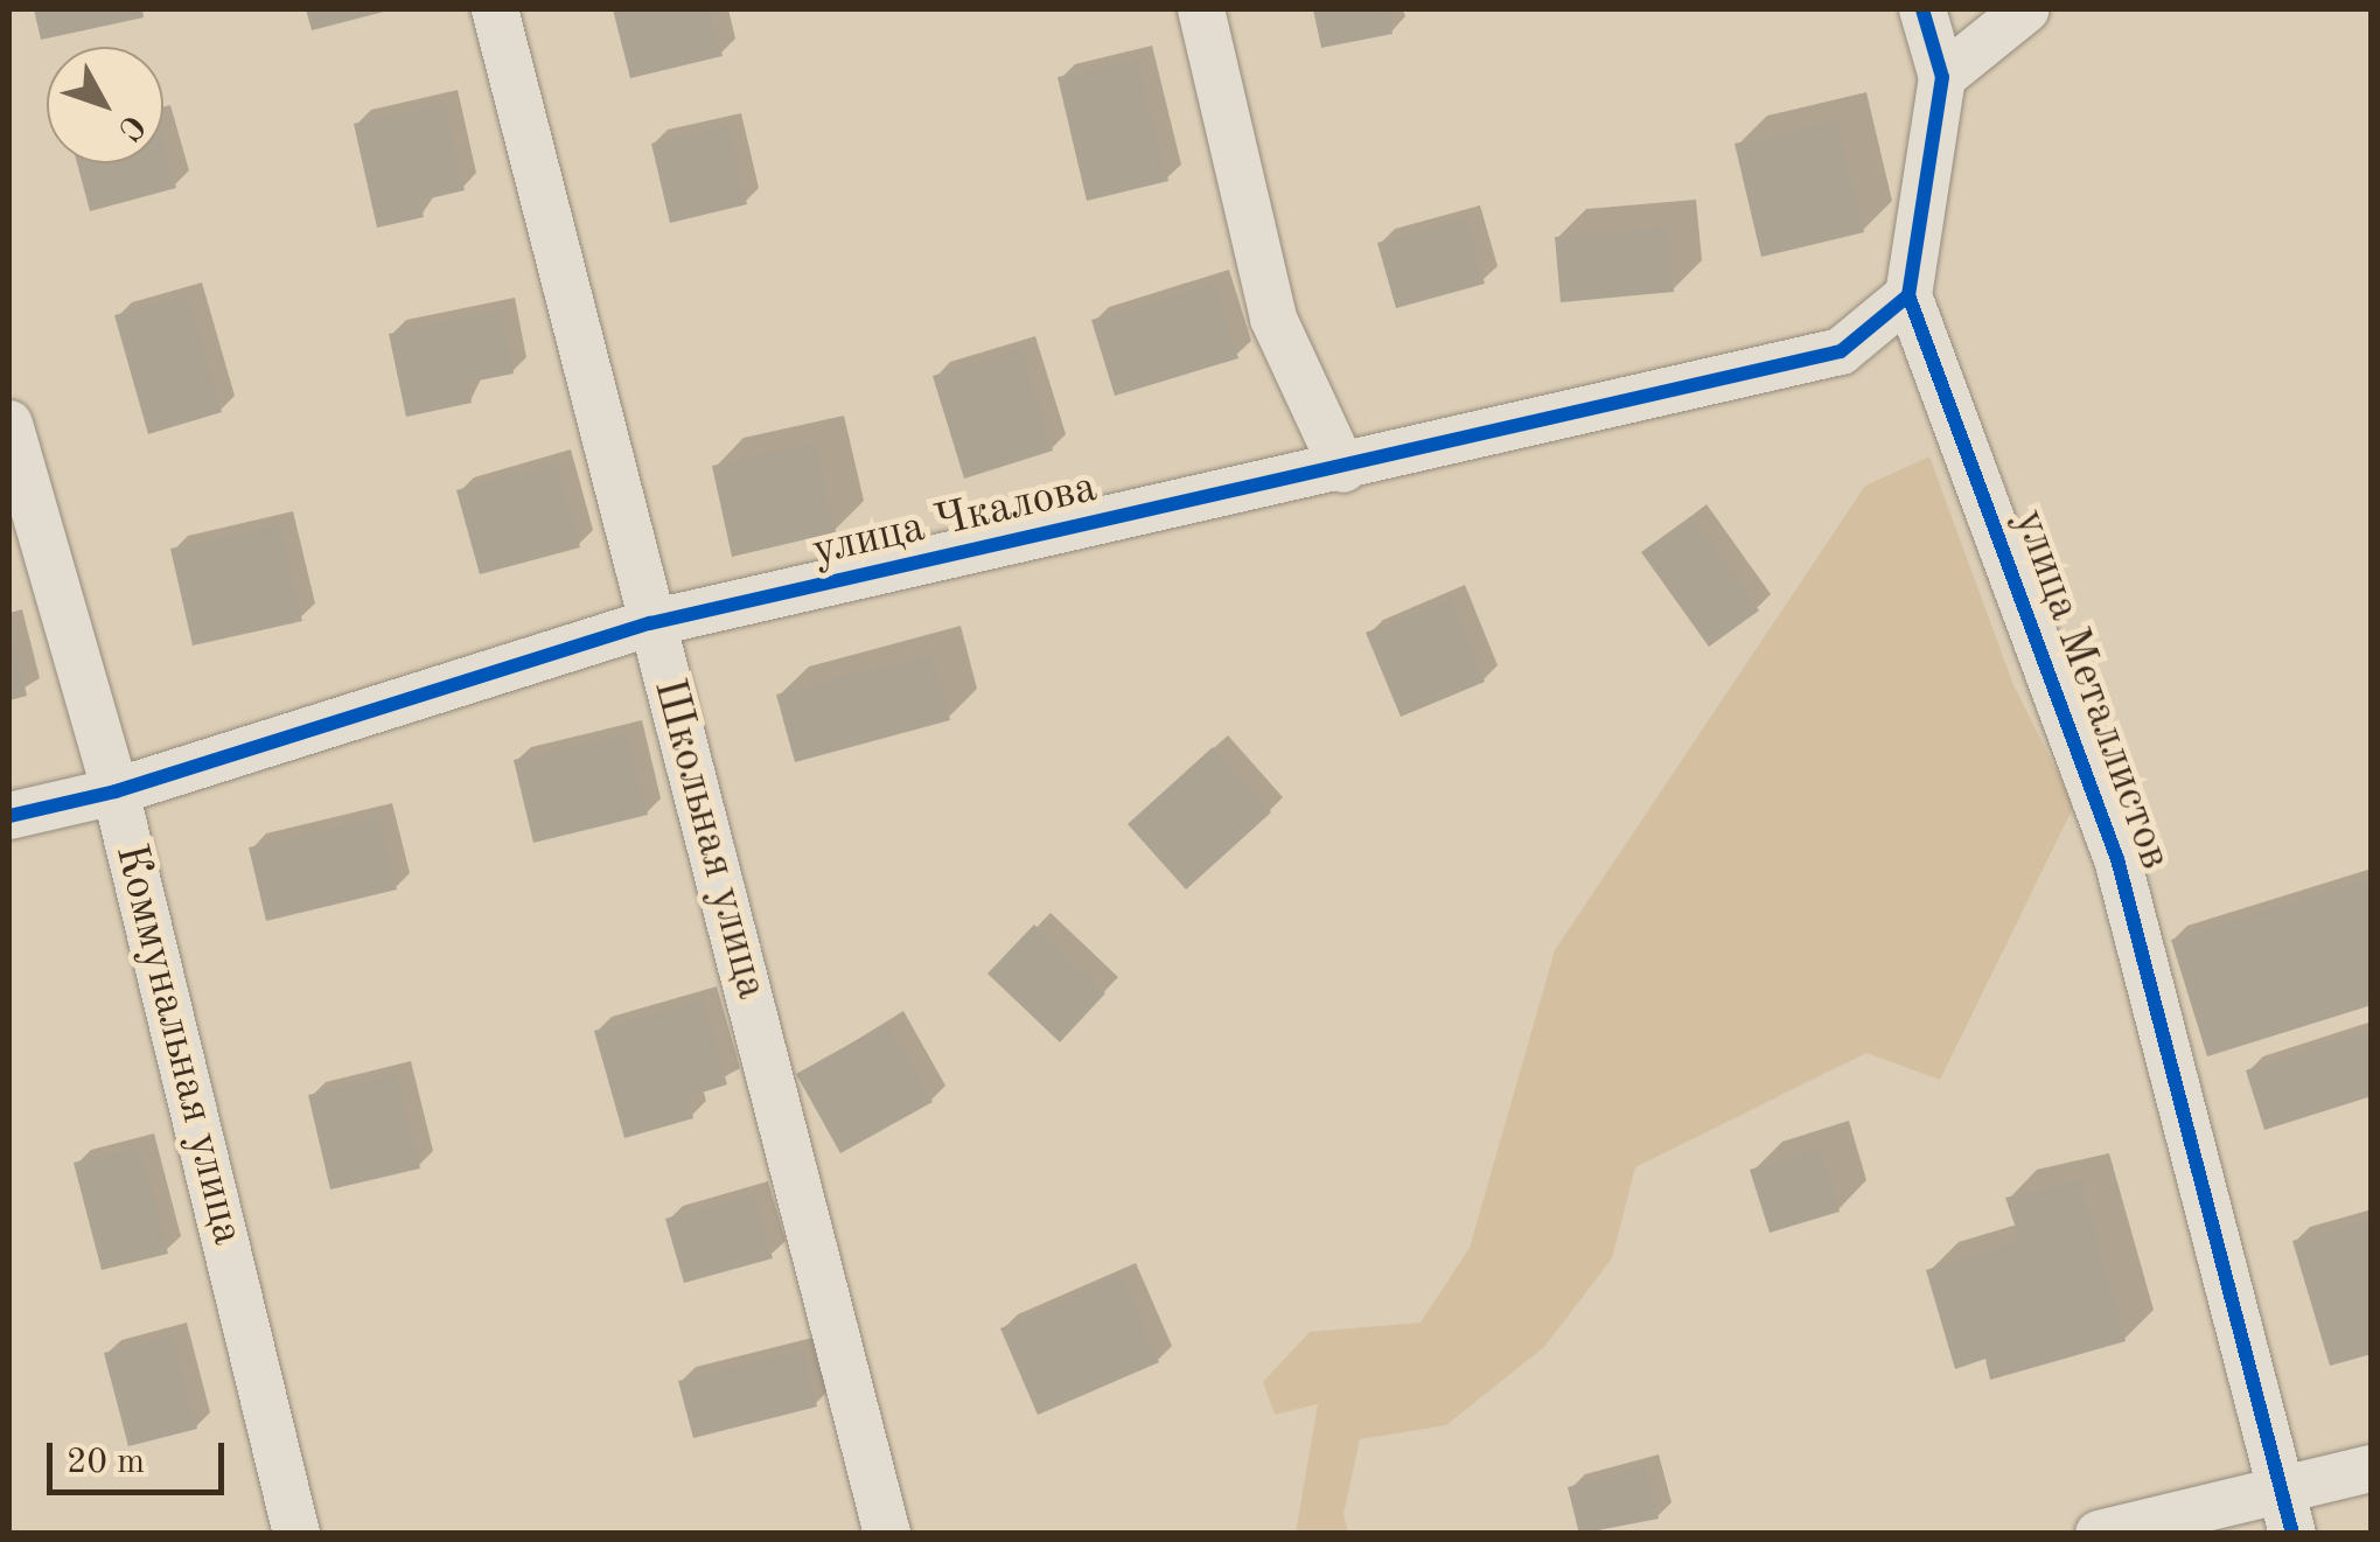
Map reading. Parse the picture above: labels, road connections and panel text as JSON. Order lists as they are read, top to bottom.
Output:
{
  "streets": {
    "street": [
      "улица Чкалова",
      "улица Металлистов",
      "Школьная улица",
      "Коммунальная улица"
    ]
  },
  "crossings": [
    ["улица Чкалова", "улица Металлистов"],
    ["улица Чкалова", "Школьная улица"],
    ["улица Чкалова", "Коммунальная улица"]
  ],
  "scale_bar": "20 m",
  "north": "bottom right"
}
